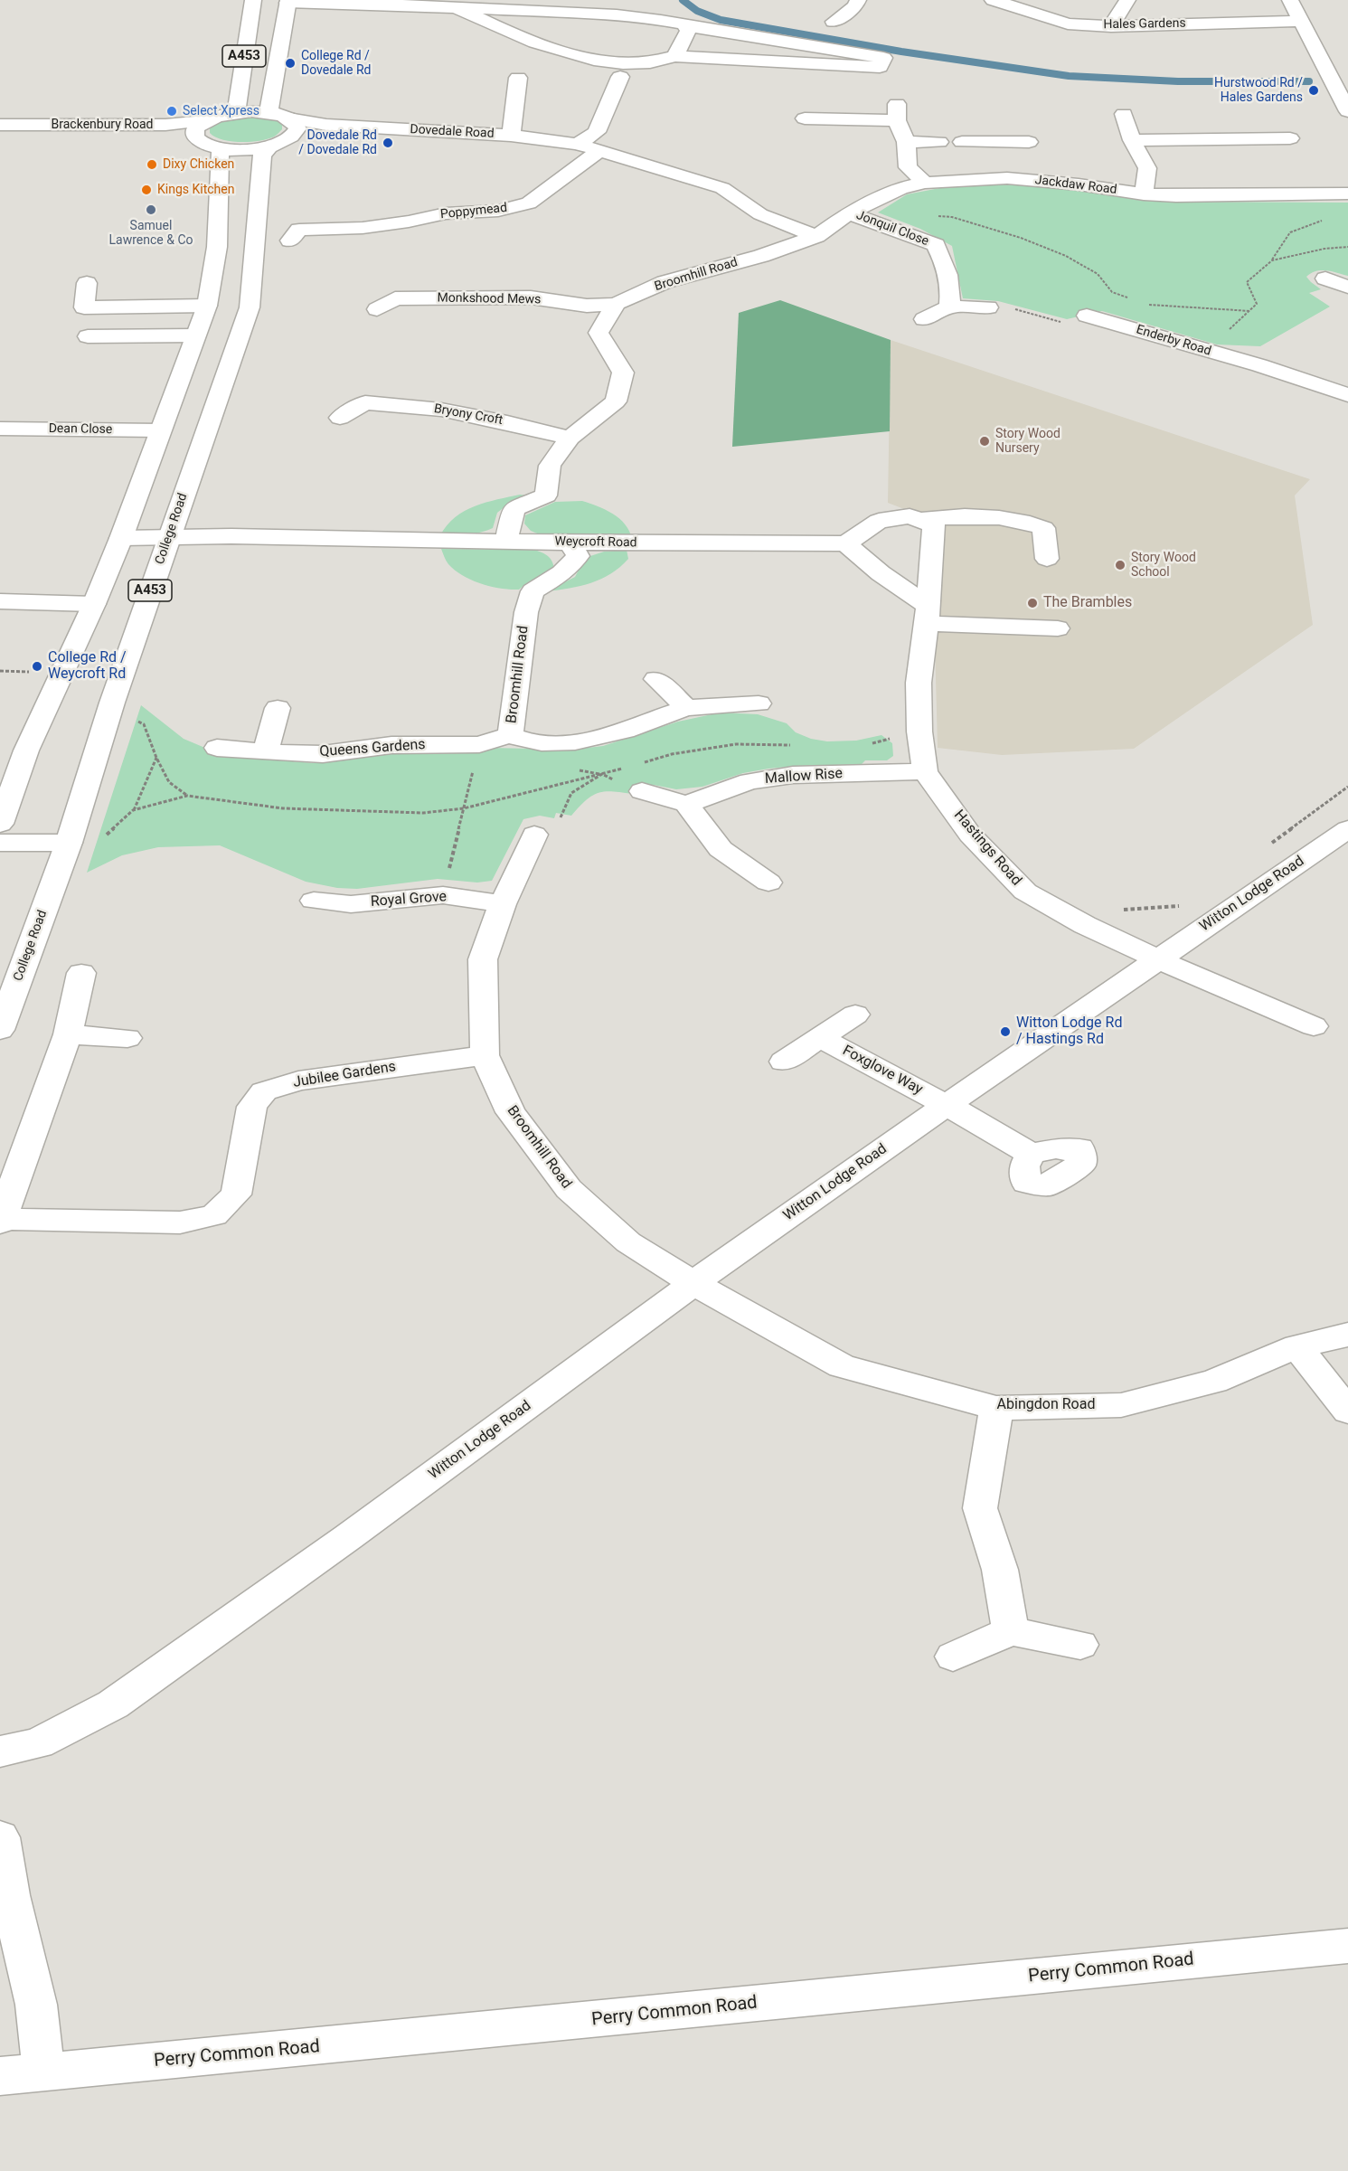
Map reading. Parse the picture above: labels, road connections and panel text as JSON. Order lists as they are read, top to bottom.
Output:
{
  "streets": {
    "street": [
      "Hales Gardens",
      "A453",
      "Brackenbury Road",
      "Dovedale Road",
      "Jackdaw Road",
      "Poppymead",
      "Jonquil Close",
      "Broomhill Road",
      "Monkshood Mews",
      "Enderby Road",
      "Bryony Croft",
      "Dean Close",
      "College Road",
      "Weycroft Road",
      "Queens Gardens",
      "Mallow Rise",
      "Hastings Road",
      "Witton Lodge Road",
      "Royal Grove",
      "Foxglove Way",
      "Jubilee Gardens",
      "Abingdon Road",
      "Perry Common Road"
    ]
  },
  "crossings": [
    ["A453", "Brackenbury Road"],
    ["A453", "Dovedale Road"],
    ["Brackenbury Road", "Dovedale Road"],
    ["Dovedale Road", "College Road"],
    ["Jackdaw Road", "Jonquil Close"],
    ["Jackdaw Road", "Broomhill Road"],
    ["Broomhill Road", "Monkshood Mews"],
    ["Broomhill Road", "Weycroft Road"],
    ["Broomhill Road", "Queens Gardens"],
    ["Broomhill Road", "Witton Lodge Road"],
    ["Broomhill Road", "Royal Grove"],
    ["Broomhill Road", "Jubilee Gardens"],
    ["Broomhill Road", "Abingdon Road"],
    ["College Road", "Weycroft Road"],
    ["Mallow Rise", "Hastings Road"],
    ["Hastings Road", "Witton Lodge Road"],
    ["Witton Lodge Road", "Foxglove Way"],
    ["Witton Lodge Road", "Abingdon Road"]
  ],
  "places": [
    "College Rd / Dovedale Rd",
    "Hurstwood Rd / Hales Gardens",
    "Select Xpress",
    "Dovedale Rd / Dovedale Rd",
    "Dixy Chicken",
    "Kings Kitchen",
    "Samuel Lawrence & Co",
    "Story Wood Nursery",
    "Story Wood School",
    "The Brambles",
    "College Rd / Weycroft Rd",
    "Witton Lodge Rd / Hastings Rd"
  ]
}
